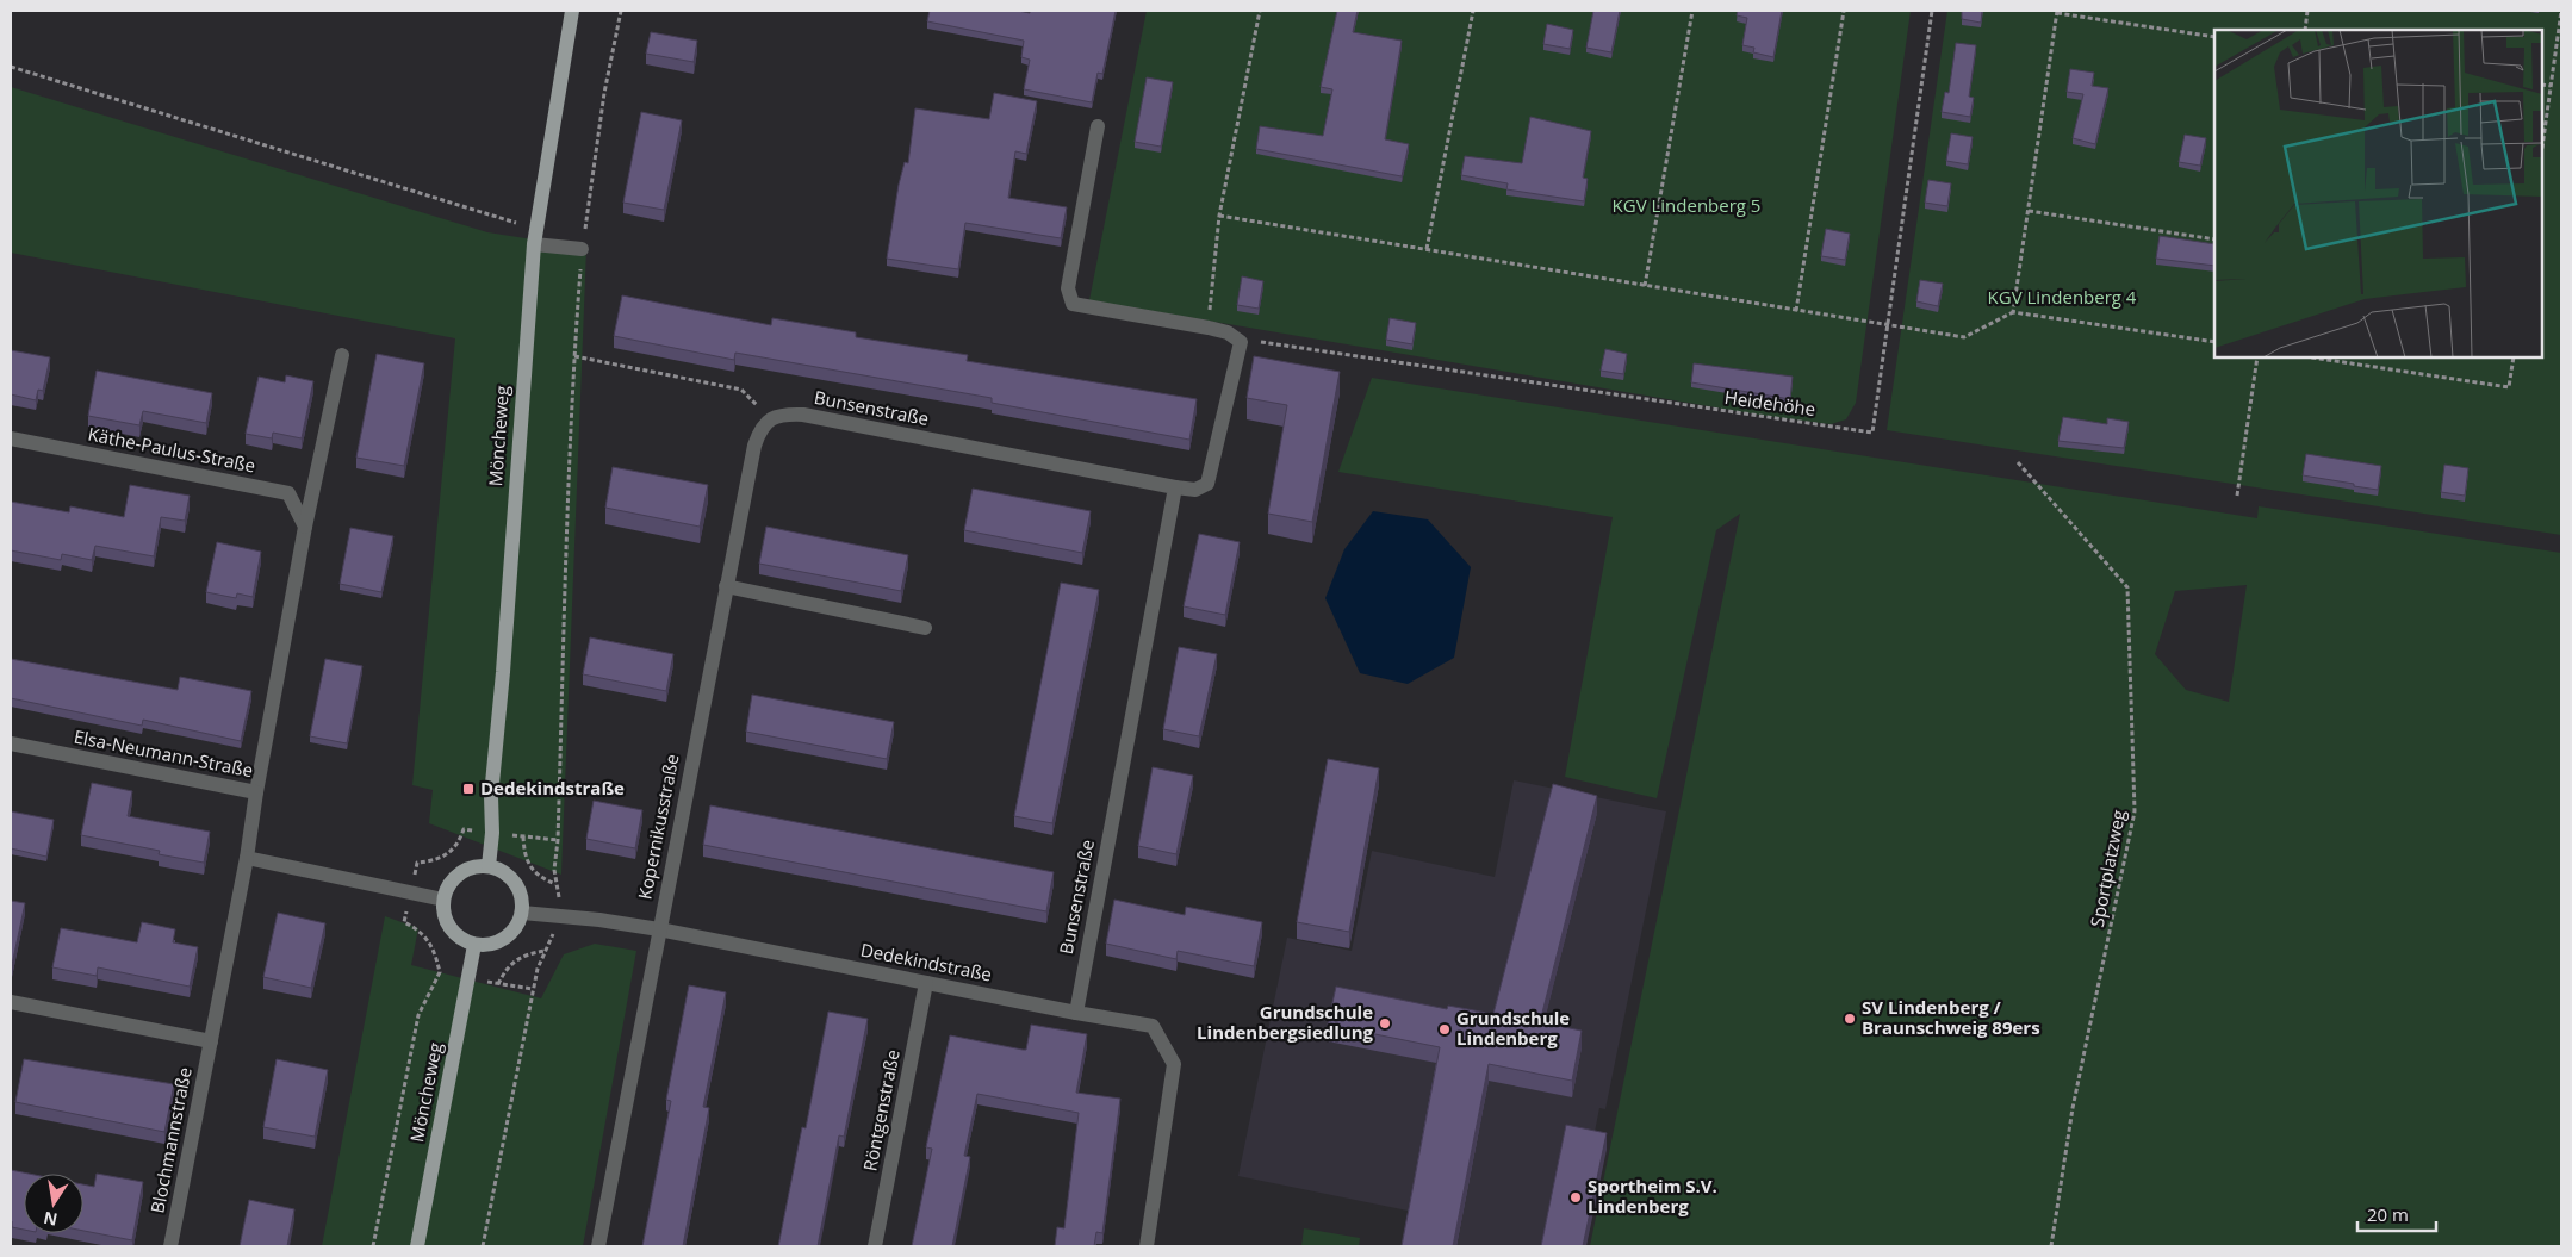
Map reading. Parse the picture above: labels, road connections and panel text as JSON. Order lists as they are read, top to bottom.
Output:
{
  "streets": {
    "main road": ["Möncheweg"],
    "street": [
      "Bunsenstraße",
      "Käthe-Paulus-Straße",
      "Elsa-Neumann-Straße",
      "Kopernikusstraße",
      "Dedekindstraße",
      "Röntgenstraße",
      "Blochmannstraße"
    ],
    "path": ["Heidehöhe", "Sportplatzweg"]
  },
  "crossings": [
    ["Heidehöhe", "Bunsenstraße"],
    ["Bunsenstraße", "Kopernikusstraße"],
    ["Bunsenstraße", "Dedekindstraße"],
    ["Möncheweg", "Dedekindstraße"],
    ["Elsa-Neumann-Straße", "Blochmannstraße"],
    ["Kopernikusstraße", "Dedekindstraße"],
    ["Dedekindstraße", "Röntgenstraße"]
  ],
  "parks": ["KGV Lindenberg 5", "KGV Lindenberg 4"],
  "places": {
    "transit": ["Dedekindstraße"],
    "other": [
      "SV Lindenberg / Braunschweig 89ers",
      "Grundschule Lindenbergsiedlung",
      "Grundschule Lindenberg",
      "Sportheim S.V. Lindenberg"
    ]
  },
  "scale_bar": "20 m",
  "north": "bottom"
}
